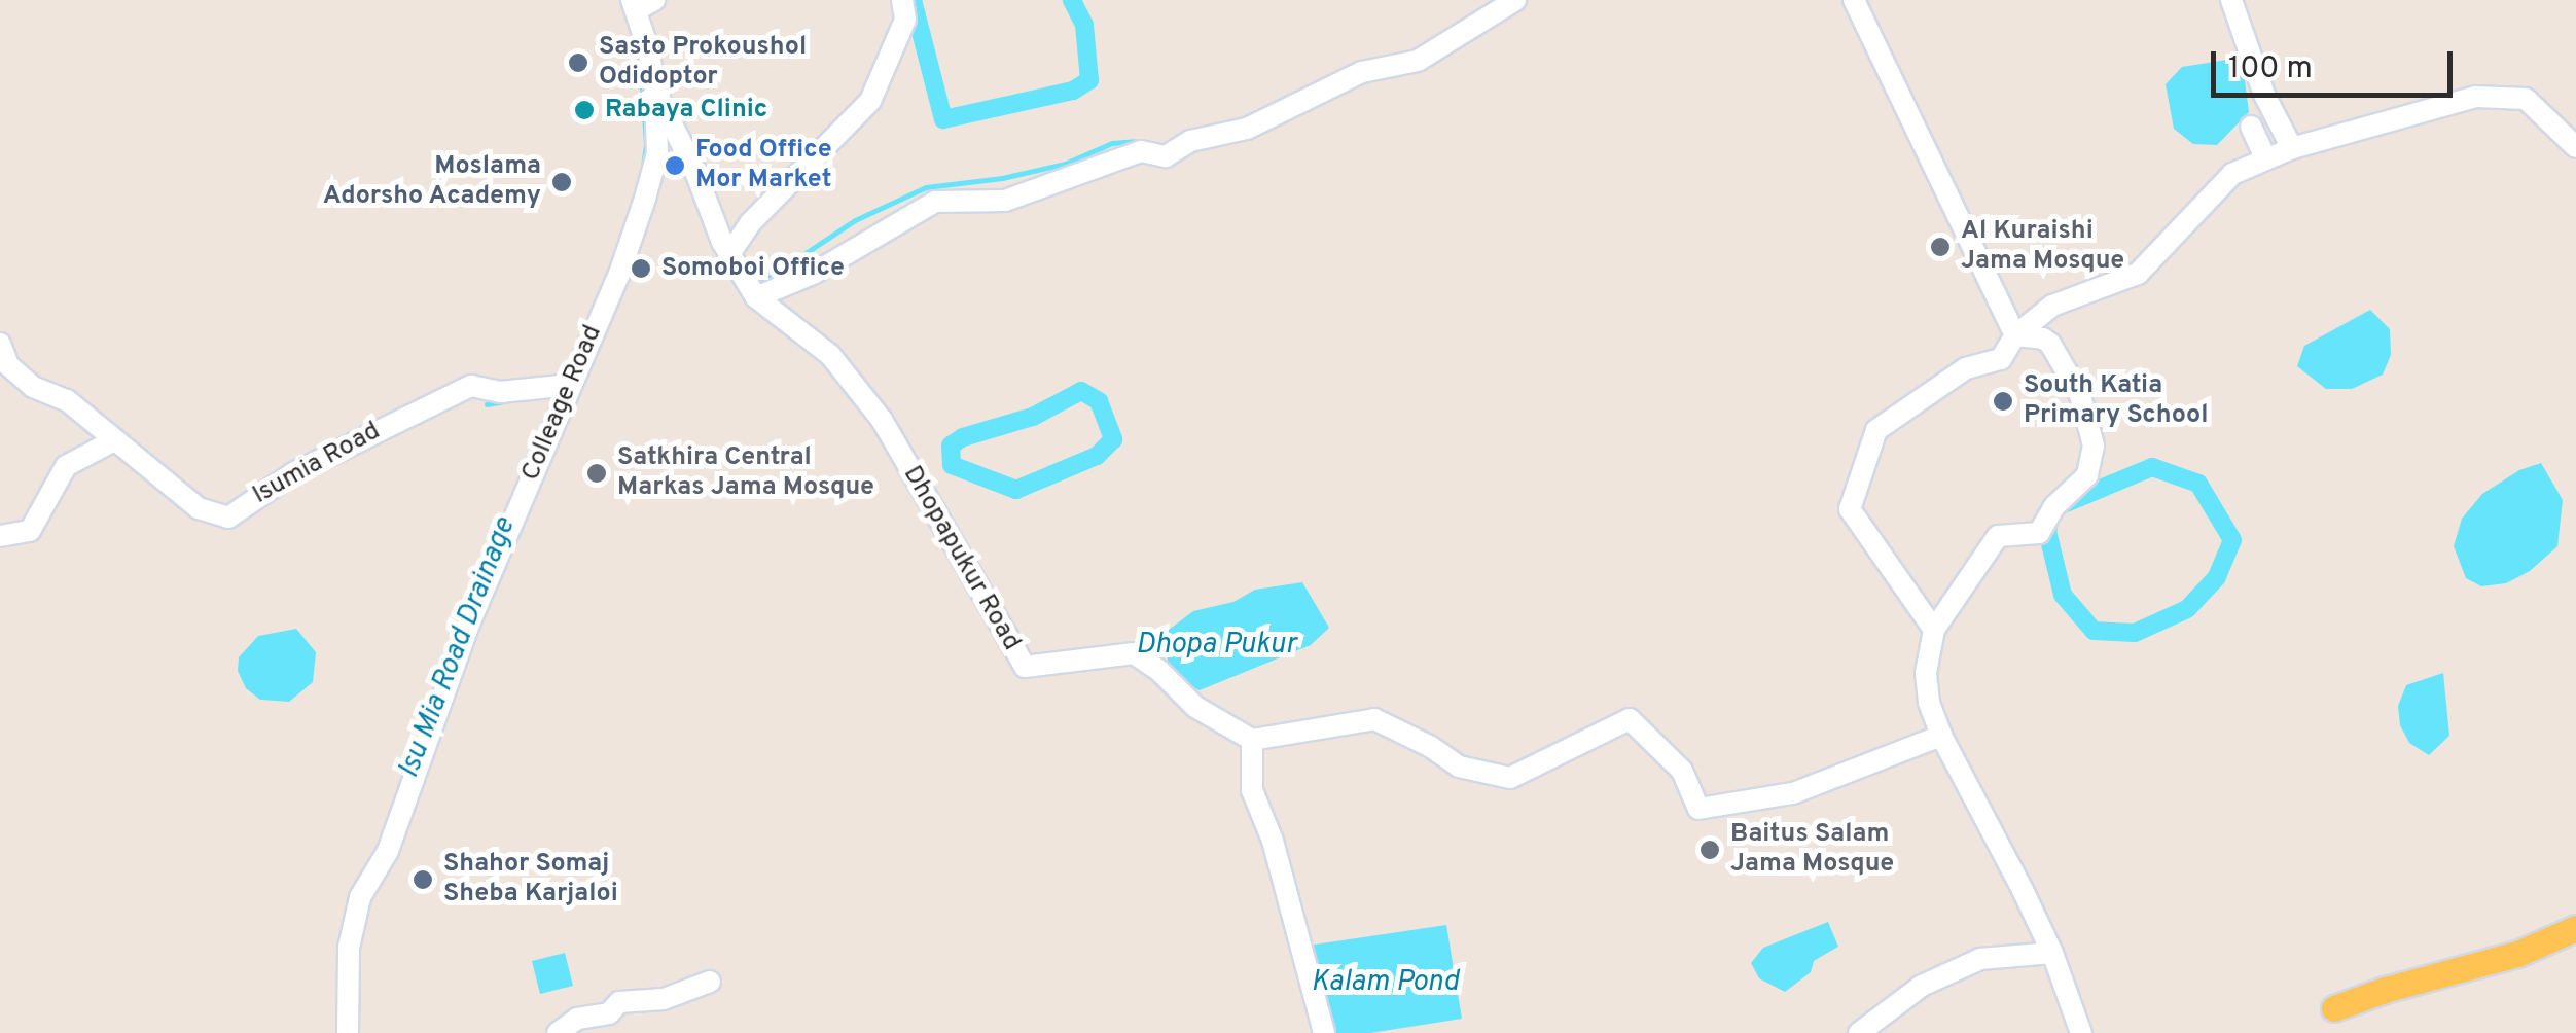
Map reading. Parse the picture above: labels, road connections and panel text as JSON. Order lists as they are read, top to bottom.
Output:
{
  "streets": {
    "street": ["Colleage Road", "Isumia Road", "Dhopapukur Road"]
  },
  "crossings": [
    ["Colleage Road", "Isumia Road"],
    ["Colleage Road", "Dhopapukur Road"]
  ],
  "water": ["Dhopa Pukur", "Isu Mia Road Drainage", "Kalam Pond"],
  "places": [
    "Sasto Prokoushol Odidoptor",
    "Rabaya Clinic",
    "Food Office Mor Market",
    "Moslama Adorsho Academy",
    "Al Kuraishi Jama Mosque",
    "Somoboi Office",
    "South Katia Primary School",
    "Satkhira Central Markas Jama Mosque",
    "Baitus Salam Jama Mosque",
    "Shahor Somaj Sheba Karjaloi"
  ],
  "scale_bar": "100 m"
}
